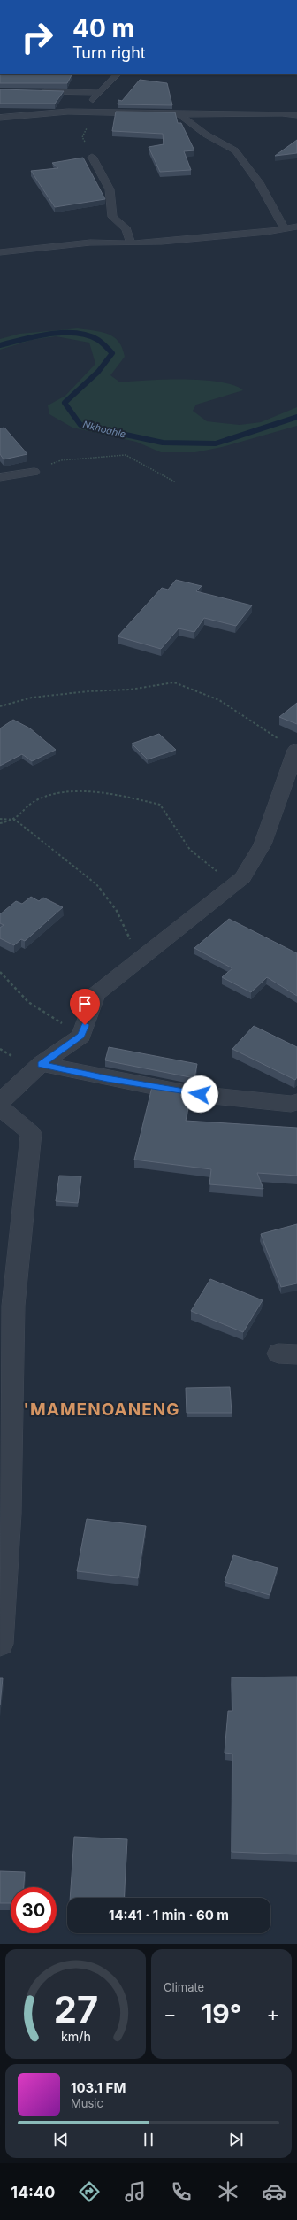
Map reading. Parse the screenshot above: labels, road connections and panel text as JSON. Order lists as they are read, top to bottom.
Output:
{
  "districts": ["'MAMENOANENG"],
  "water": ["Nkhoahle"],
  "page": {
    "turn": ["40 m", "Turn right"],
    "limit": "30",
    "trip": "14:41 · 1 min · 60 m",
    "tile": "Climate",
    "heat": ["−", "19°", "+"],
    "song": ["103.1 FM", "Music"],
    "tabs": "14:40",
    "gauge": ["27", "km/h"]
  }
}
